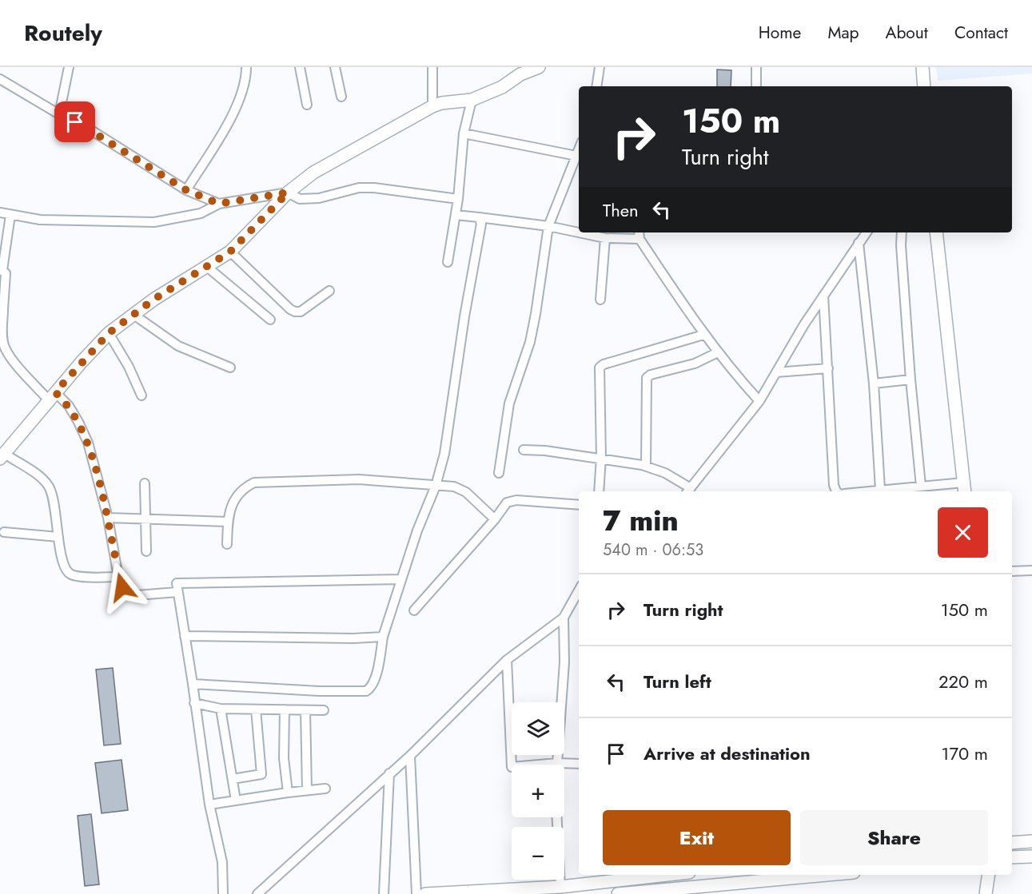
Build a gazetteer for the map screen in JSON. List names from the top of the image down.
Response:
{
  "page": {
    "header": "Routely",
    "nav": [
      "Home",
      "Map",
      "About",
      "Contact"
    ],
    "turn": ["150 m", "Turn right"],
    "then": "Then",
    "heading": ["7 min", "540 m · 06:53"],
    "list": [
      {
        "name": "Turn right",
        "value": "150 m"
      },
      {
        "name": "Turn left",
        "value": "220 m"
      },
      {
        "name": "Arrive at destination",
        "value": "170 m"
      }
    ],
    "map_buttons": ["+", "−"],
    "buttons": ["Exit", "Share"]
  }
}
